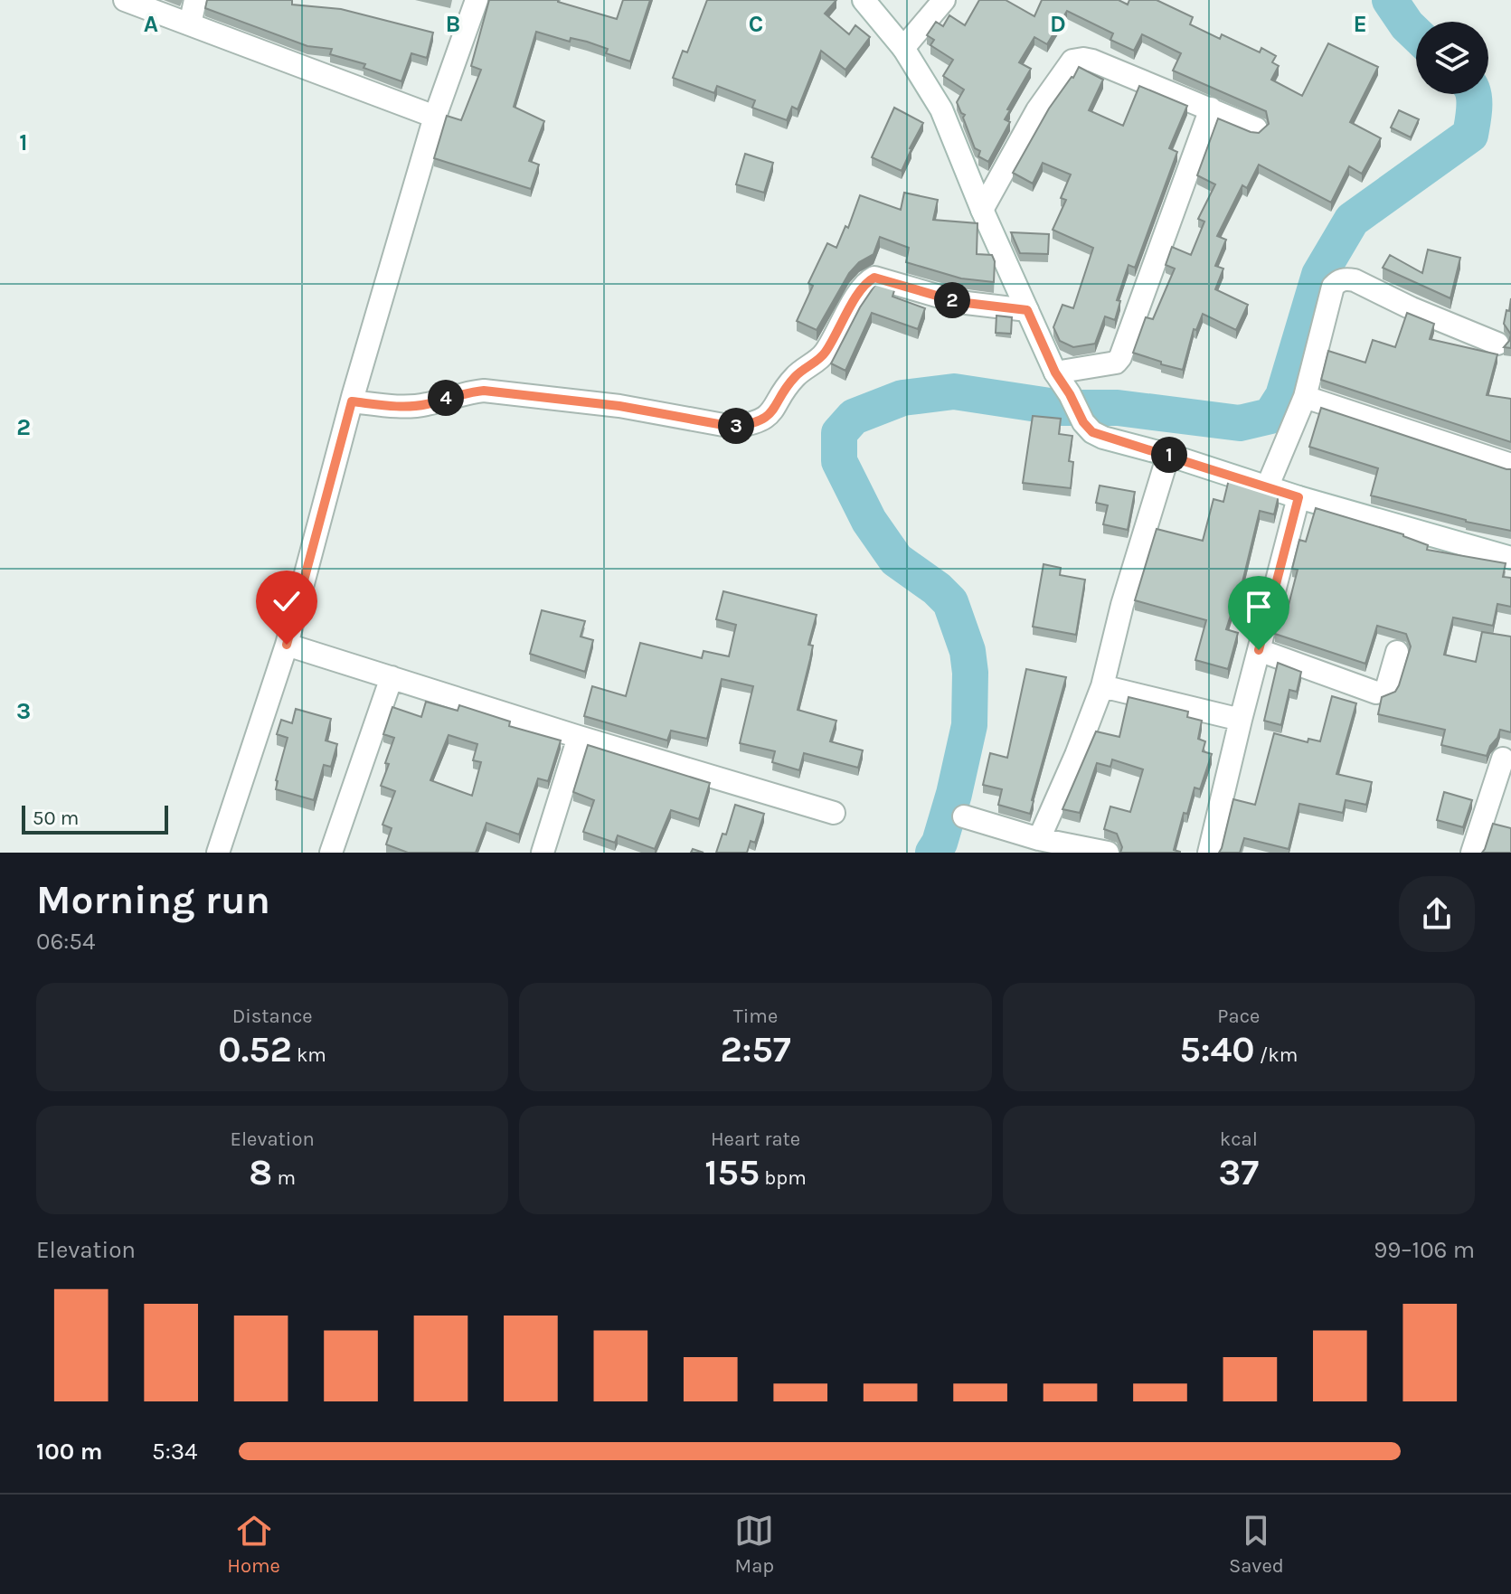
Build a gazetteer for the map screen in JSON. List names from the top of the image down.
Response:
{
  "scale_bar": "50 m",
  "page": {
    "pins": [
      "2",
      "4",
      "3",
      "1"
    ],
    "scale": "50 m",
    "heading": ["Morning run", "06:54"],
    "stats": [
      ["Distance", "0.52 km"],
      ["Time", "2:57"],
      ["Pace", "5:40 /km"],
      ["Elevation", "8 m"],
      ["Heart rate", "155 bpm"],
      ["kcal", "37"]
    ],
    "chart": ["Elevation", "99–106 m"],
    "list": [
      {
        "name": "100 m",
        "note": "5:34"
      }
    ],
    "tabs": ["Home", "Map", "Saved"]
  },
  "grid": {
    "columns": [
      "A",
      "B",
      "C",
      "D",
      "E"
    ],
    "rows": ["1", "2", "3"]
  }
}
